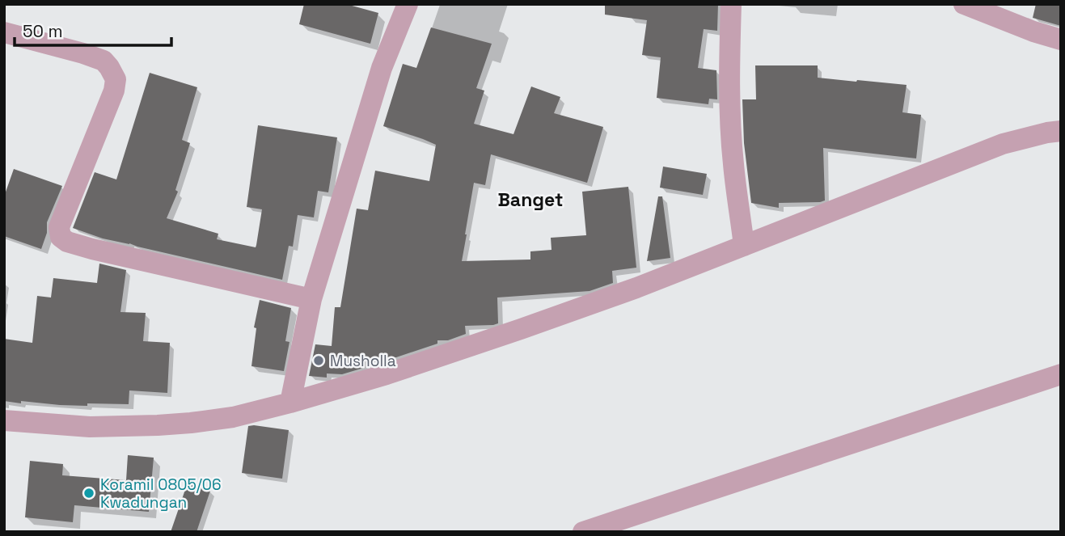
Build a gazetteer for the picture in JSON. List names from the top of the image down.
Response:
{
  "districts": ["Banget"],
  "places": ["Musholla", "Koramil 0805/06 Kwadungan"],
  "scale_bar": "50 m"
}
